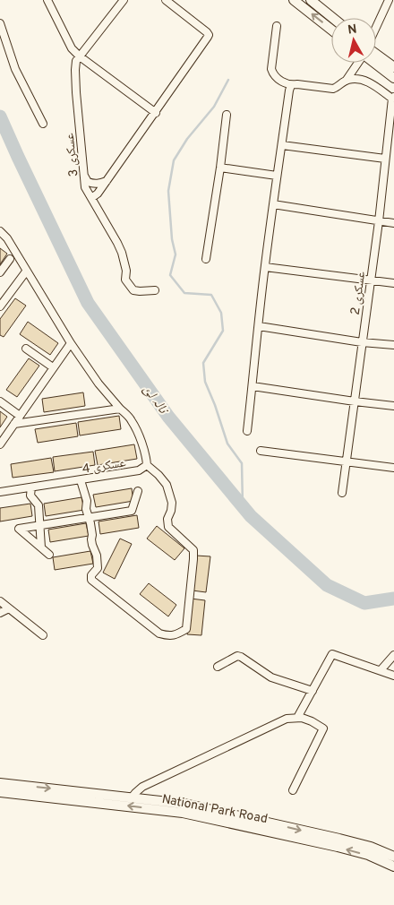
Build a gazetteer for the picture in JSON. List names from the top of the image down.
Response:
{
  "streets": {
    "street": [
      "عسکری 3",
      "عسکری 2",
      "عسکری 4",
      "National Park Road"
    ]
  },
  "water": ["نالہ لئ"],
  "north": "top"
}
